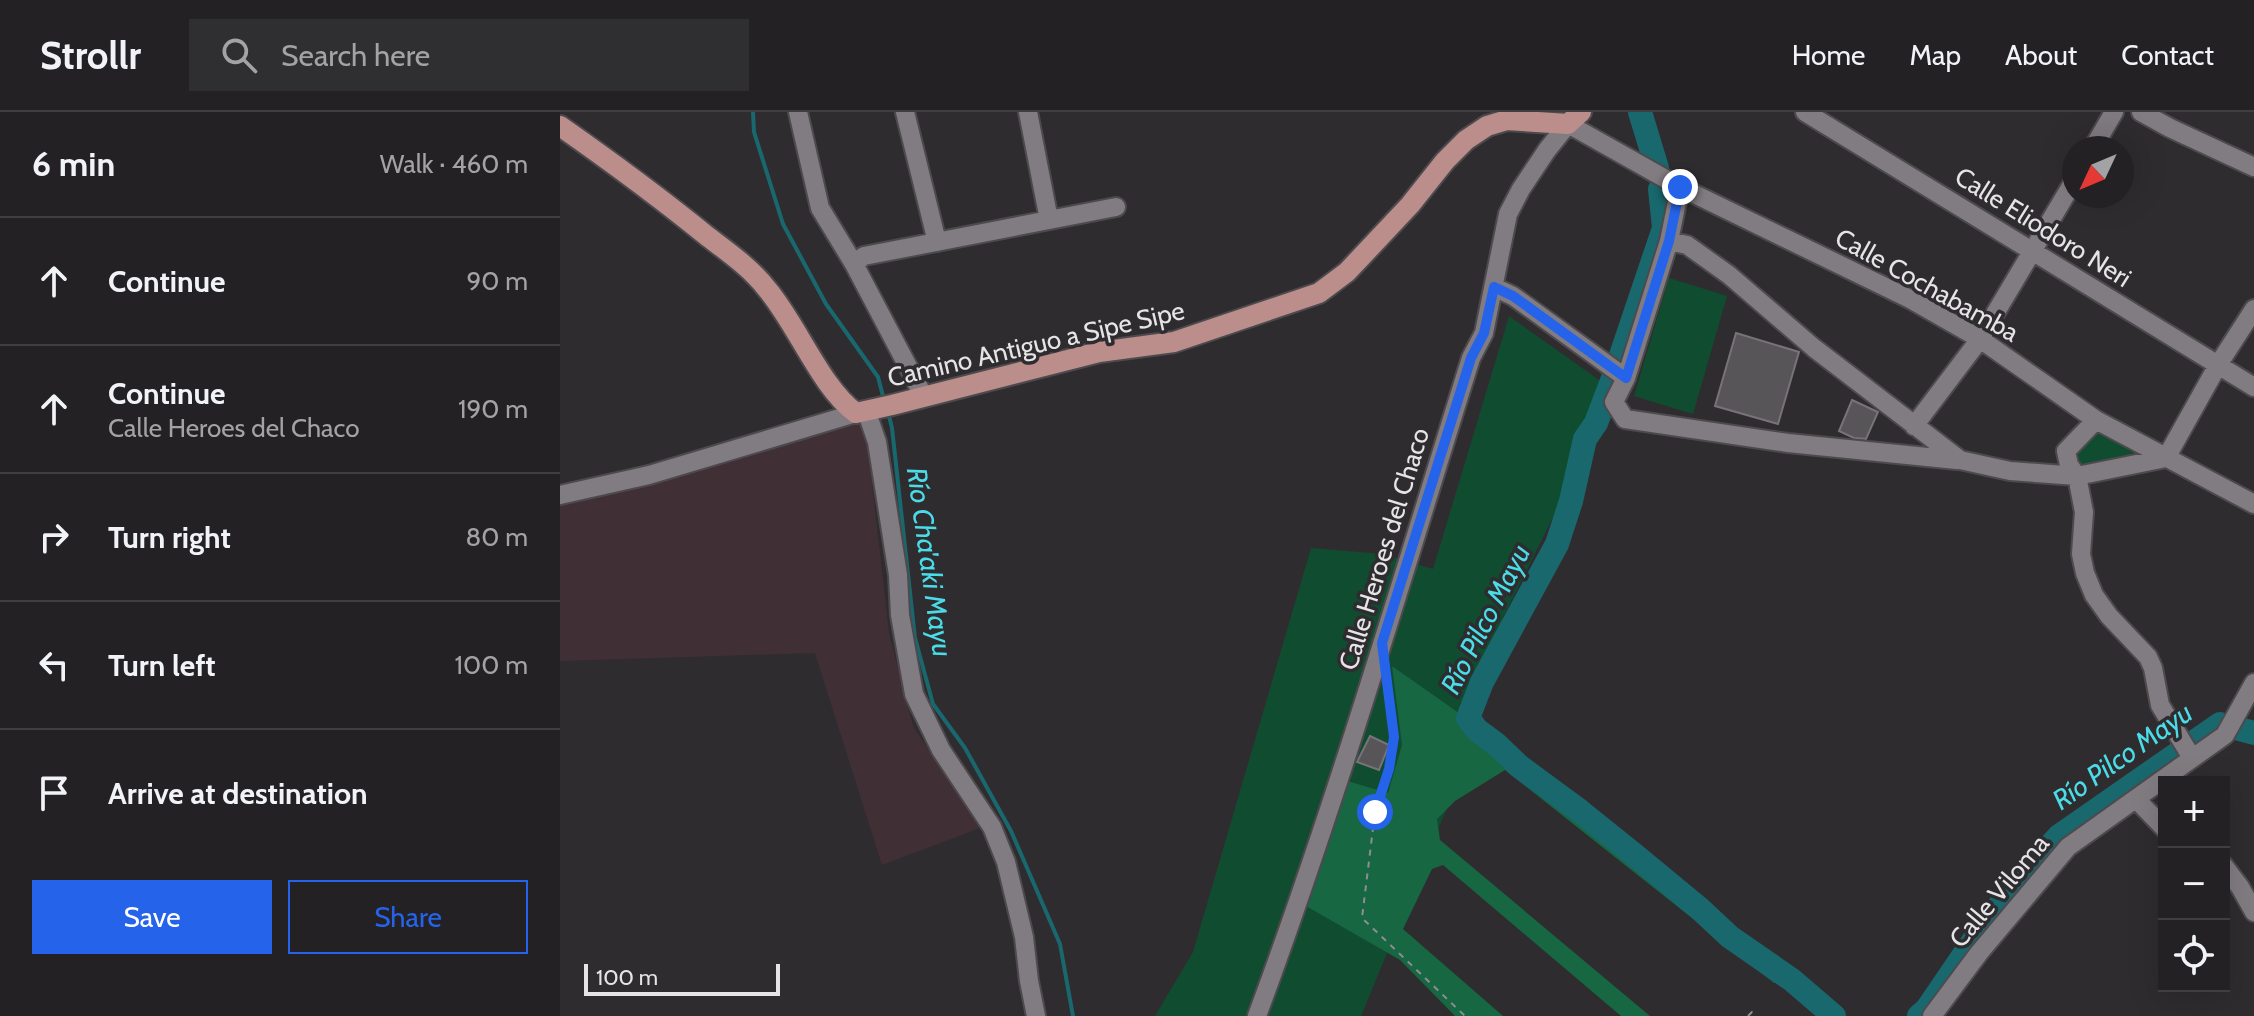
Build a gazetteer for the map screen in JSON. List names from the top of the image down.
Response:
{
  "streets": {
    "main road": ["Camino Antiguo a Sipe Sipe"],
    "street": [
      "Calle Eliodoro Neri",
      "Calle Cochabamba",
      "Calle Heroes del Chaco",
      "Calle Viloma"
    ]
  },
  "crossings": [
    ["Calle Cochabamba", "Camino Antiguo a Sipe Sipe"],
    ["Calle Cochabamba", "Calle Heroes del Chaco"],
    ["Camino Antiguo a Sipe Sipe", "Calle Heroes del Chaco"]
  ],
  "water": ["Río Cha'aki Mayu", "Río Pilco Mayu"],
  "scale_bar": "100 m",
  "north": "bottom left",
  "page": {
    "header": "Strollr",
    "search": "Search here",
    "nav": [
      "Home",
      "Map",
      "About",
      "Contact"
    ],
    "heading": ["6 min", "Walk · 460 m"],
    "list": [
      ["Continue", "90 m"],
      ["Continue", "Calle Heroes del Chaco", "190 m"],
      ["Turn right", "80 m"],
      ["Turn left", "100 m"],
      "Arrive at destination"
    ],
    "map_buttons": ["+", "−"],
    "buttons": ["Save", "Share"],
    "scale": "100 m"
  }
}
